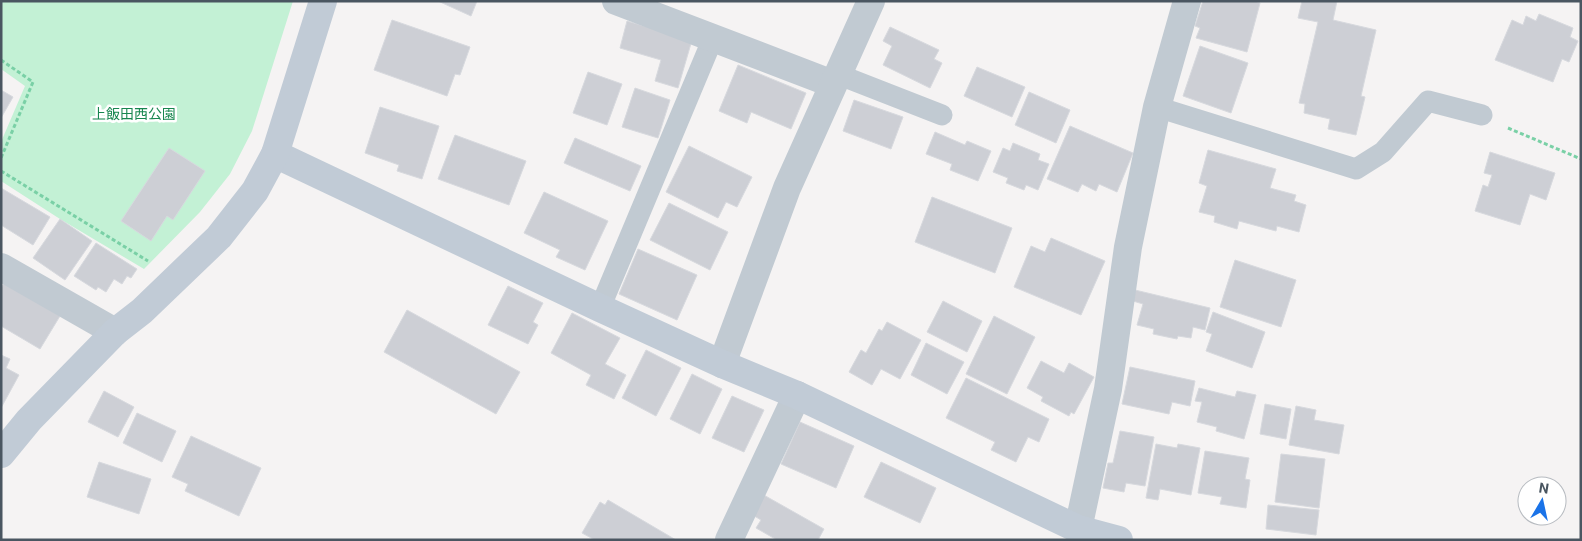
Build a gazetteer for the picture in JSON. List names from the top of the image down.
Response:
{
  "parks": ["上飯田西公園"],
  "north": "top"
}
